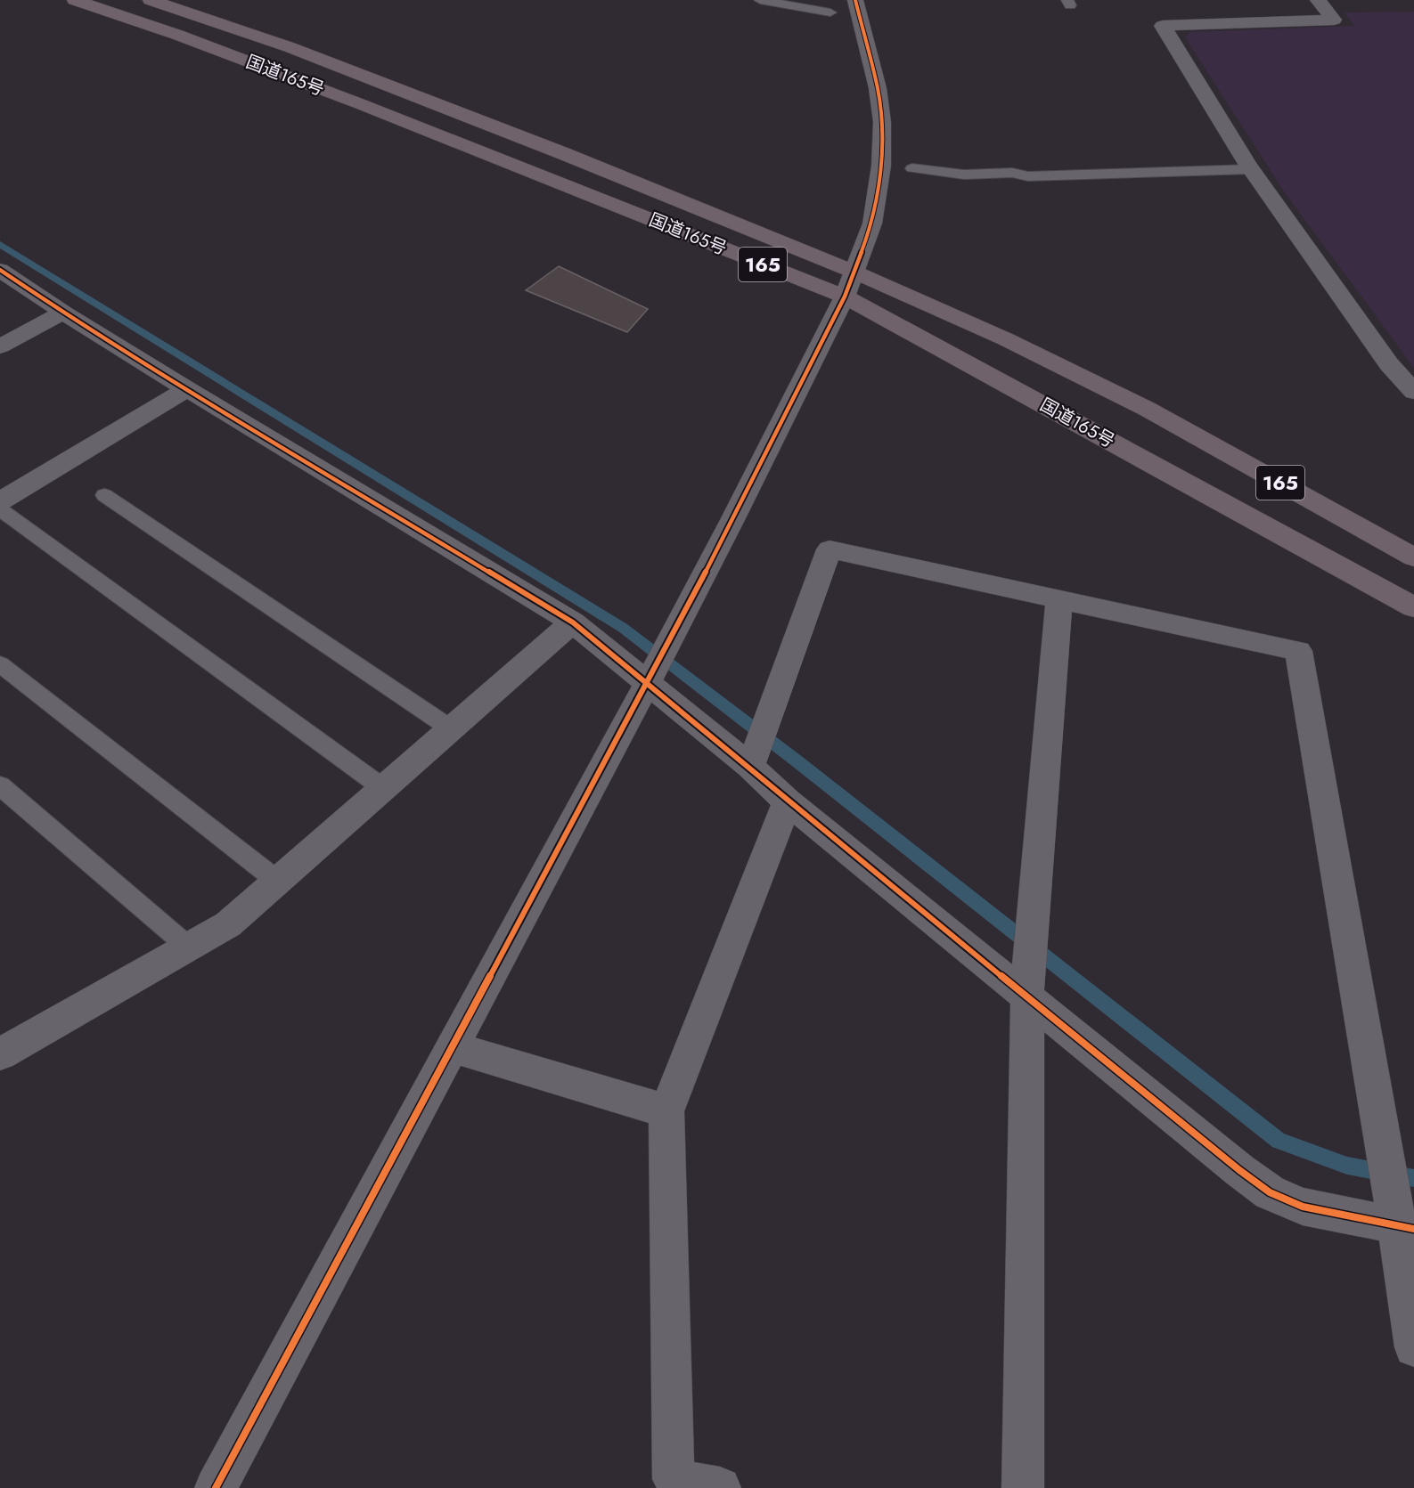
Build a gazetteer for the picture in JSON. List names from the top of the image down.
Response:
{
  "streets": {
    "highway": ["国道165号", "165"]
  }
}
